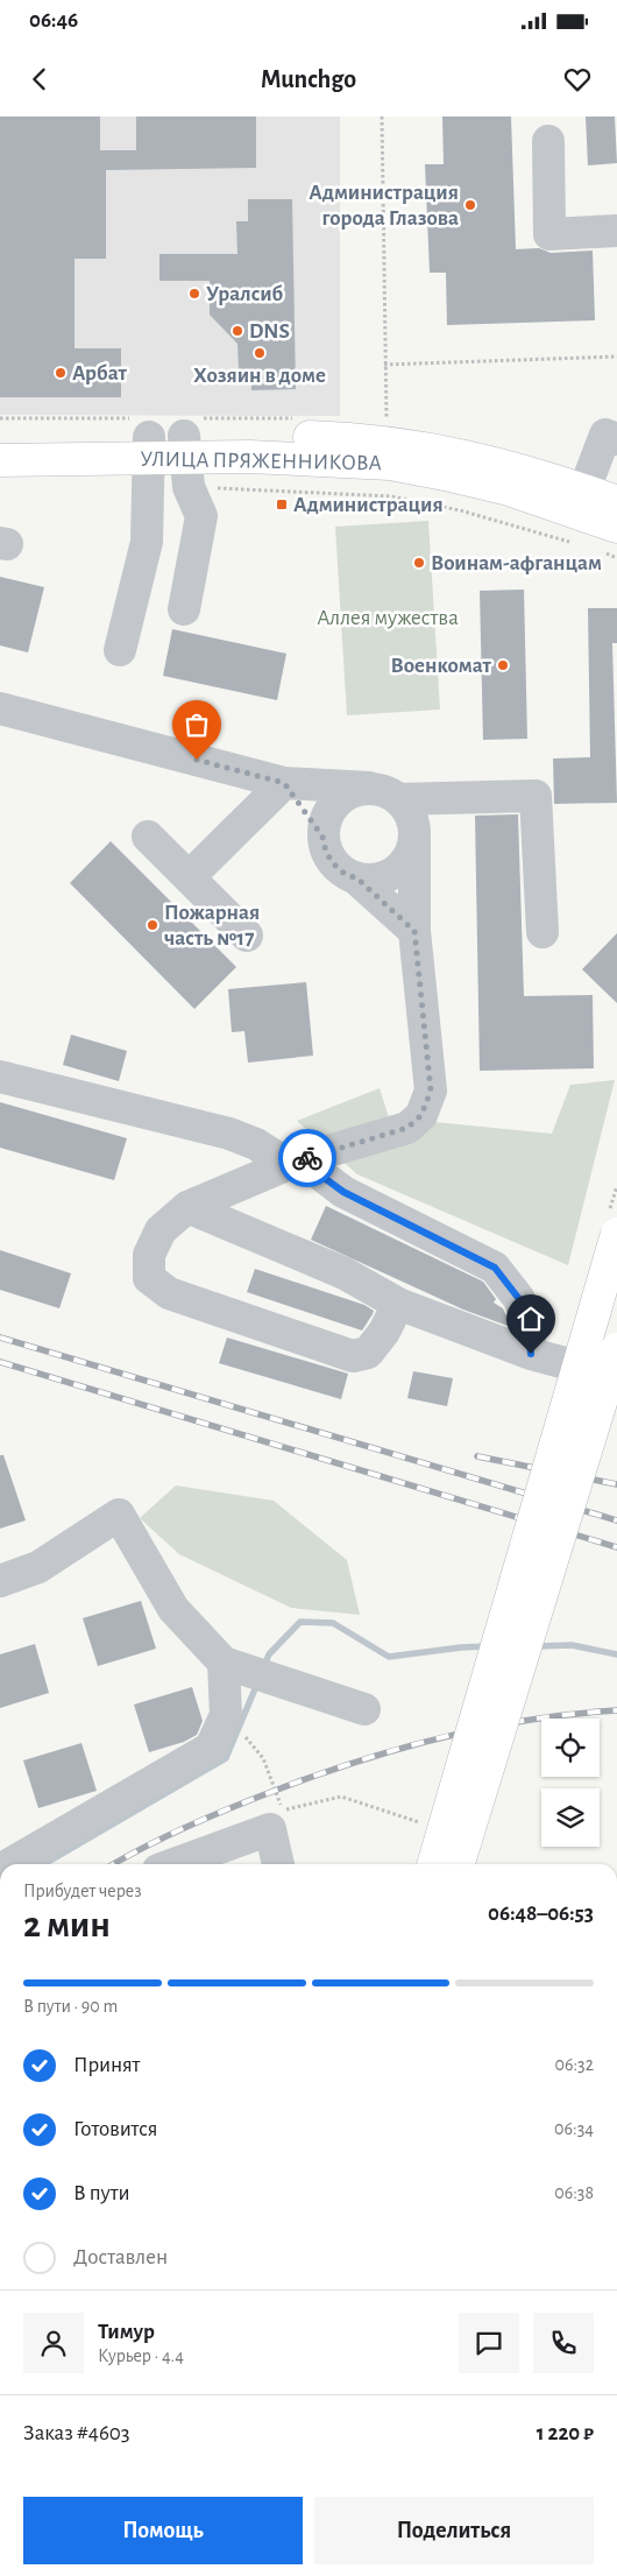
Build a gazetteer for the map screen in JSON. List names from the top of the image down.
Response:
{
  "streets": {
    "main road": ["УЛИЦА ПРЯЖЕННИКОВА"]
  },
  "parks": ["Аллея мужества"],
  "places": {
    "other": [
      "Администрация города Глазова",
      "Уралсиб",
      "DNS",
      "Хозяин в доме",
      "Арбат",
      "Воинам-афганцам",
      "Военкомат",
      "Пожарная часть №17"
    ],
    "transit": ["Администрация"]
  },
  "page": {
    "status": "06:46",
    "header": "Munchgo",
    "heading": ["2 мин", "Прибудет через", "06:48–06:53"],
    "panel": [
      "Тимур",
      "Курьер · 4.4",
      "Заказ #4603",
      "1 220 ₽"
    ],
    "bar": "В пути · 90 m",
    "list": [
      ["Принят", "06:32"],
      ["Готовится", "06:34"],
      ["В пути", "06:38"],
      "Доставлен"
    ],
    "buttons": ["Помощь", "Поделиться"]
  }
}
